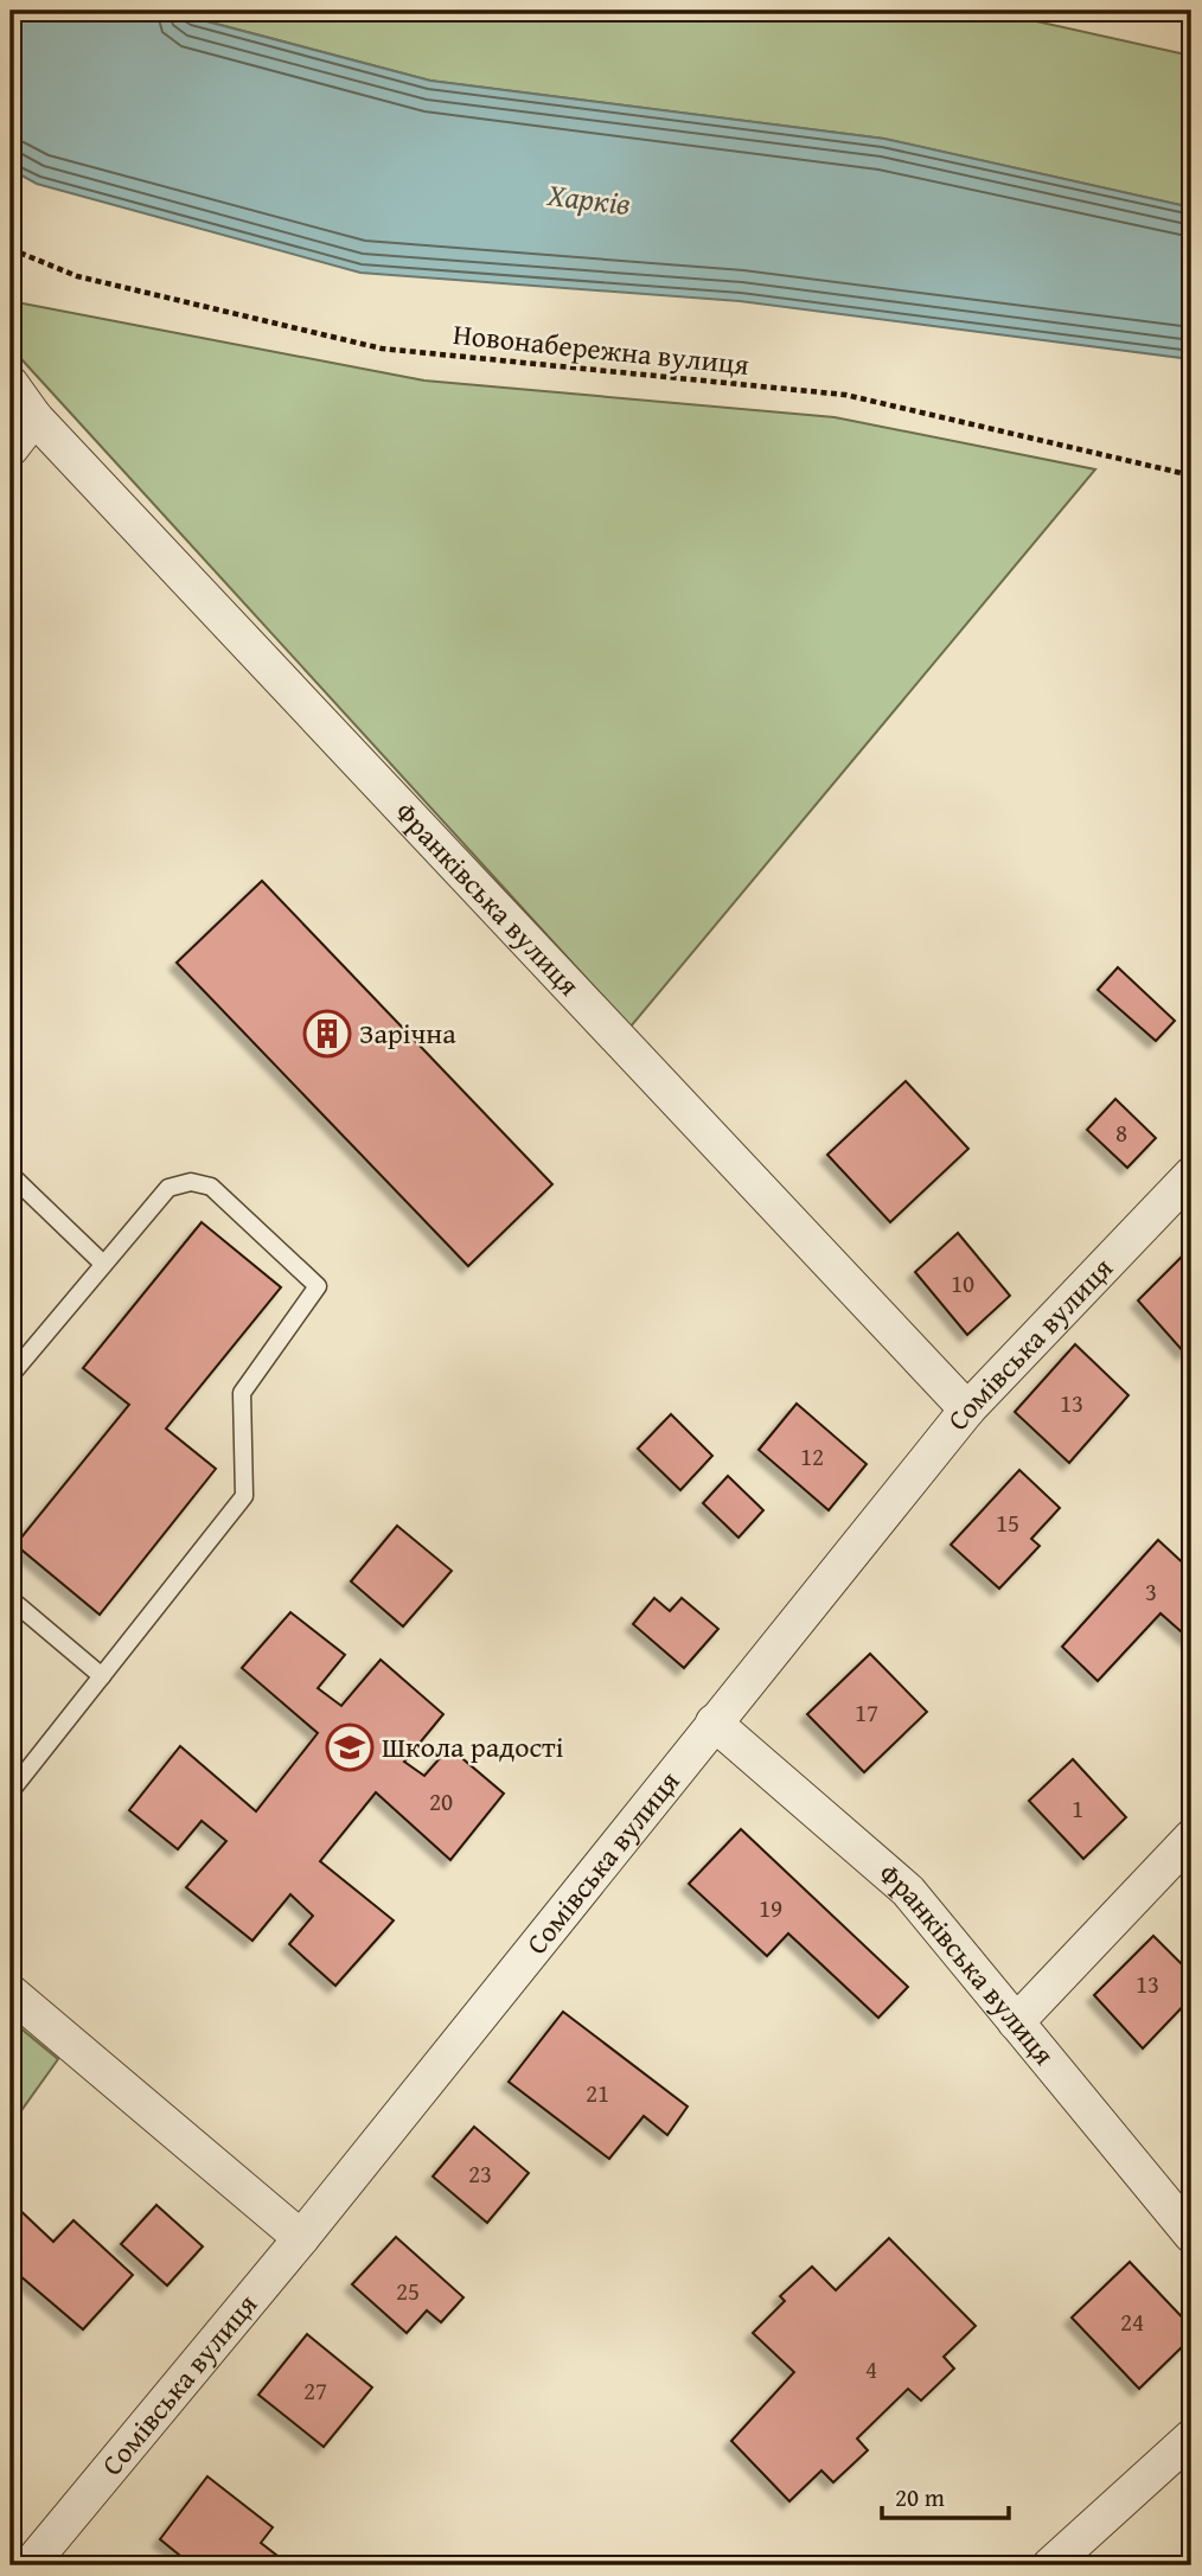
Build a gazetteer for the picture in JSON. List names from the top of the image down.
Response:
{
  "streets": {
    "street": ["Франківська вулиця", "Сомівська вулиця"],
    "path": ["Новонабережна вулиця"]
  },
  "crossings": [
    ["Франківська вулиця", "Сомівська вулиця"]
  ],
  "water": ["Харків"],
  "places": {
    "building": ["Зарічна"],
    "school or university": ["Школа радості"]
  },
  "house_numbers": [
    "8",
    "10",
    "13",
    "12",
    "15",
    "3",
    "17",
    "20",
    "1",
    "19",
    "13",
    "21",
    "23",
    "25",
    "24",
    "4",
    "27"
  ],
  "scale_bar": "20 m"
}
